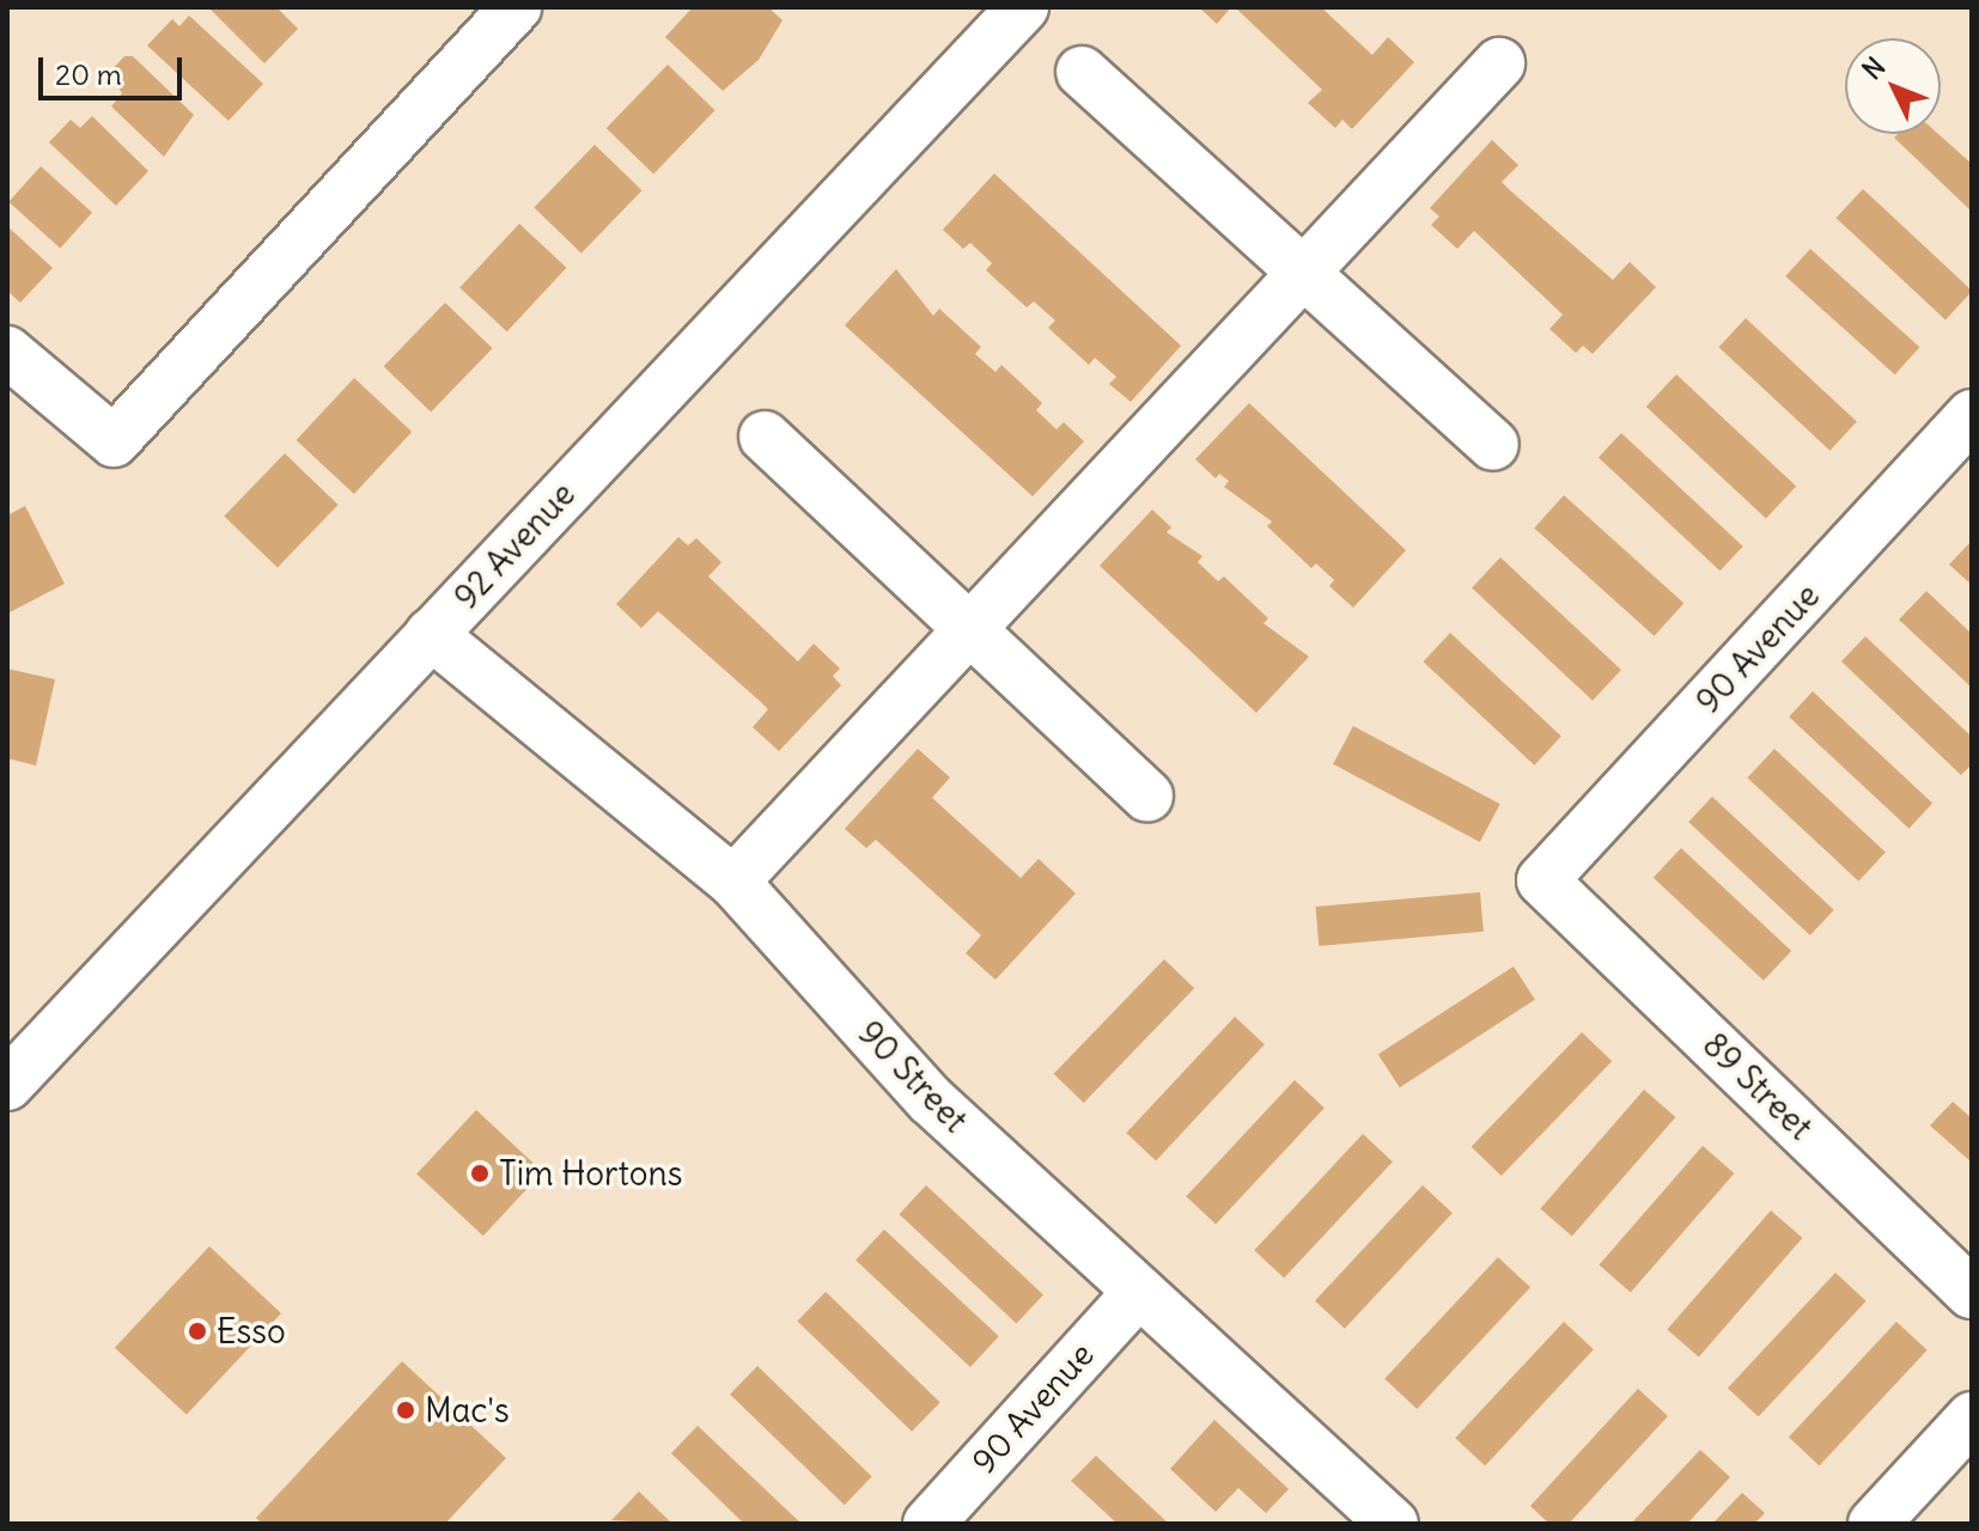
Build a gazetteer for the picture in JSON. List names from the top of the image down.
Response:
{
  "streets": {
    "street": [
      "92 Avenue",
      "90 Avenue",
      "90 Street",
      "89 Street"
    ]
  },
  "crossings": [
    ["92 Avenue", "90 Street"],
    ["90 Avenue", "90 Street"],
    ["90 Avenue", "89 Street"]
  ],
  "places": ["Tim Hortons", "Esso", "Mac's"],
  "scale_bar": "20 m",
  "north": "top left"
}
